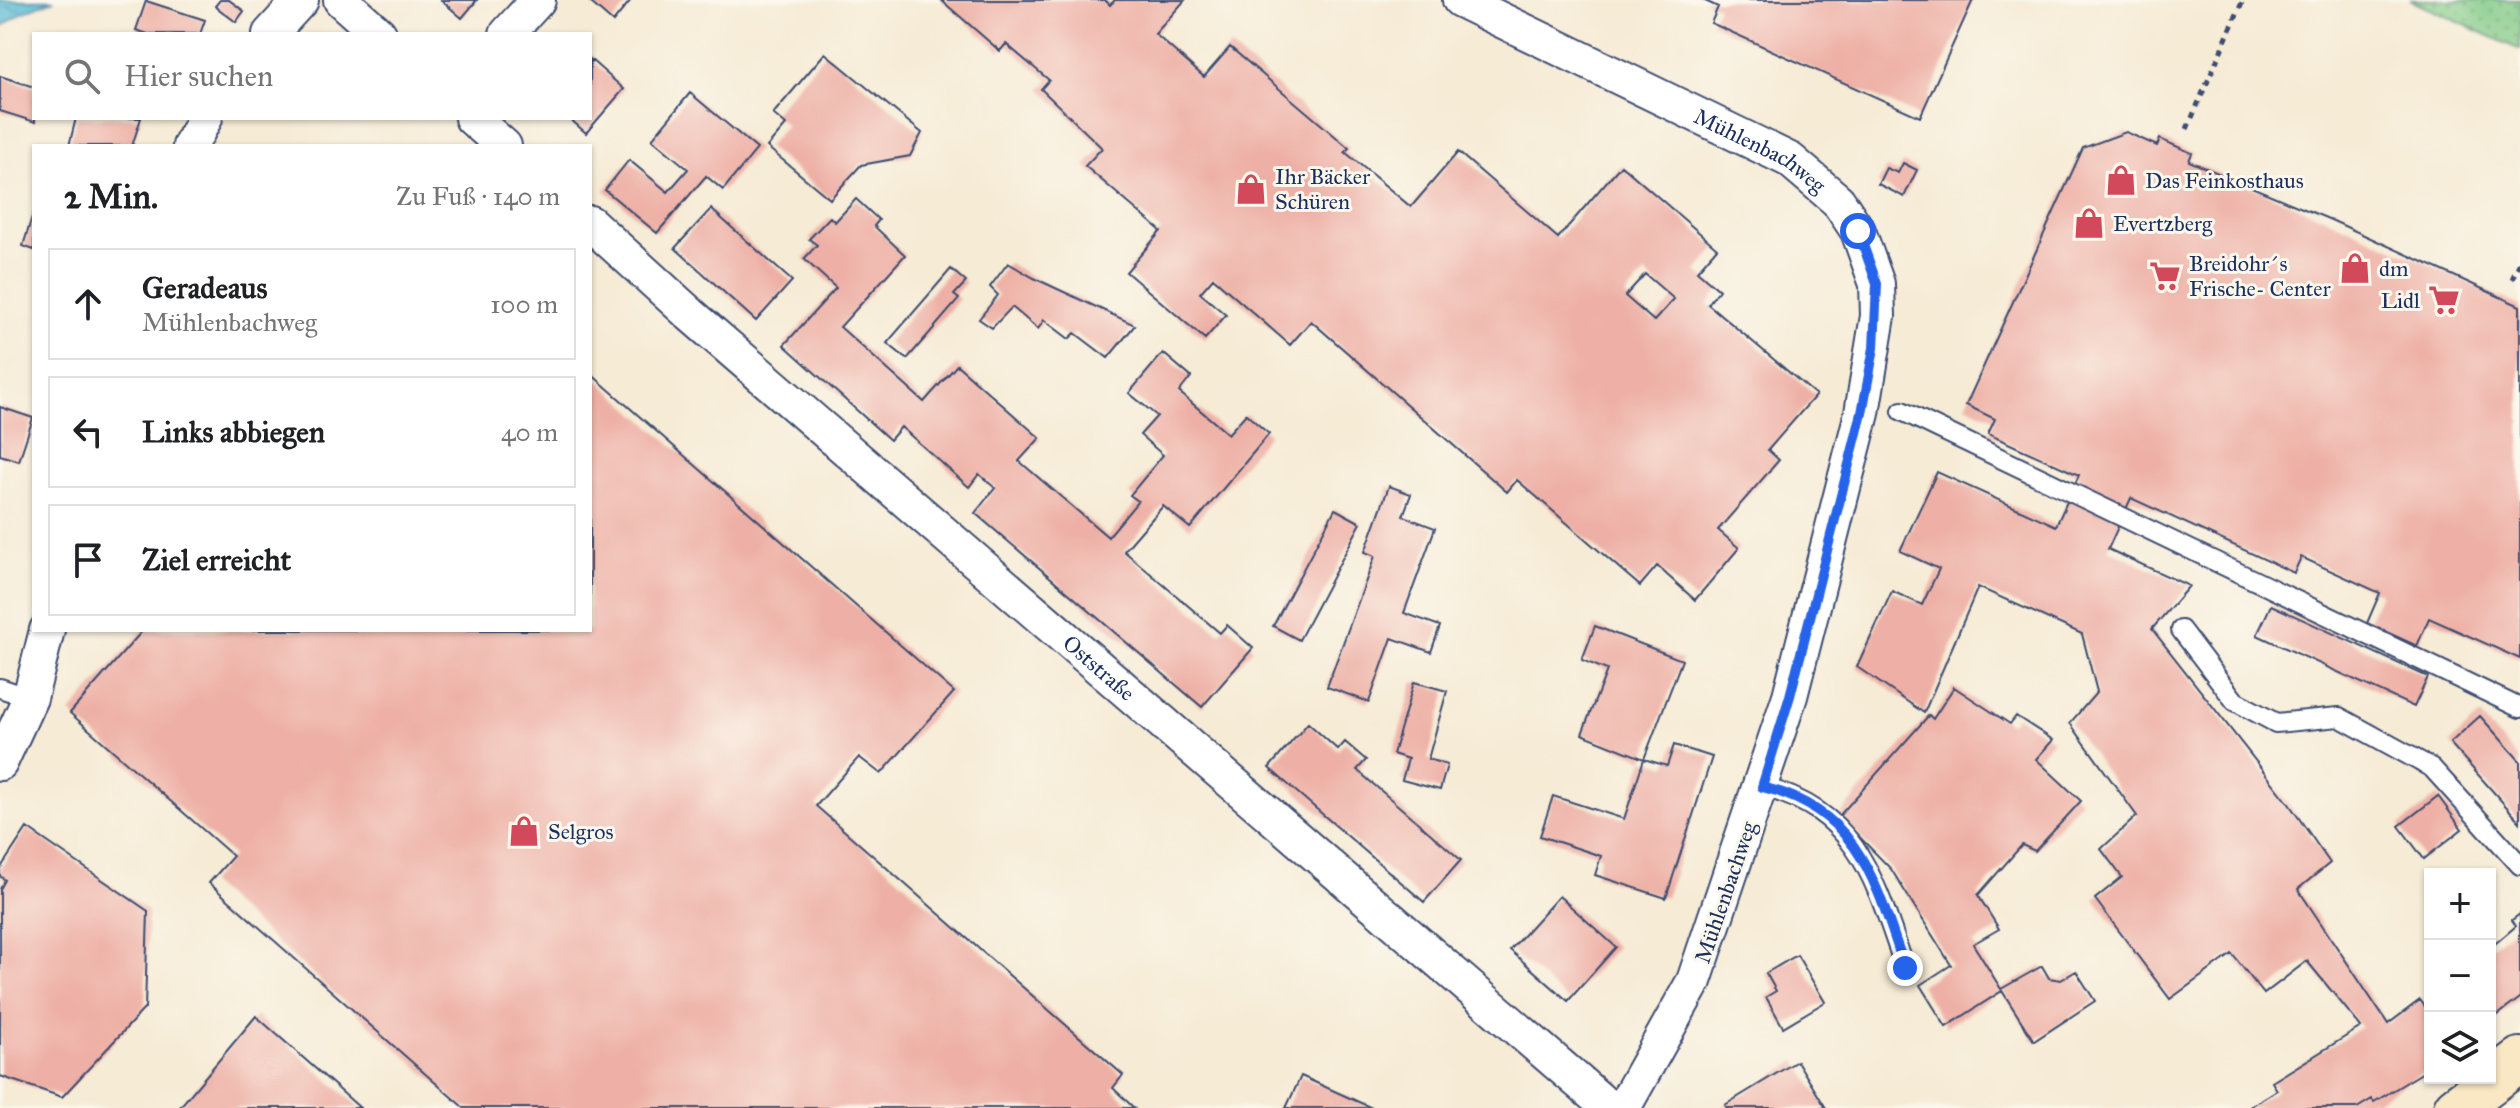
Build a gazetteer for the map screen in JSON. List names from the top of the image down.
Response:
{
  "streets": {
    "street": ["Mühlenbachweg", "Oststraße"]
  },
  "places": {
    "shop": [
      "Das Feinkosthaus",
      "Ihr Bäcker Schüren",
      "Evertzberg",
      "dm",
      "Selgros"
    ],
    "supermarket": ["Breidohr´s Frische- Center", "Lidl"]
  },
  "page": {
    "search": "Hier suchen",
    "heading": ["2 Min.", "Zu Fuß · 140 m"],
    "list": [
      ["Geradeaus", "Mühlenbachweg", "100 m"],
      ["Links abbiegen", "40 m"],
      "Ziel erreicht"
    ],
    "map_buttons": ["+", "−"]
  }
}
